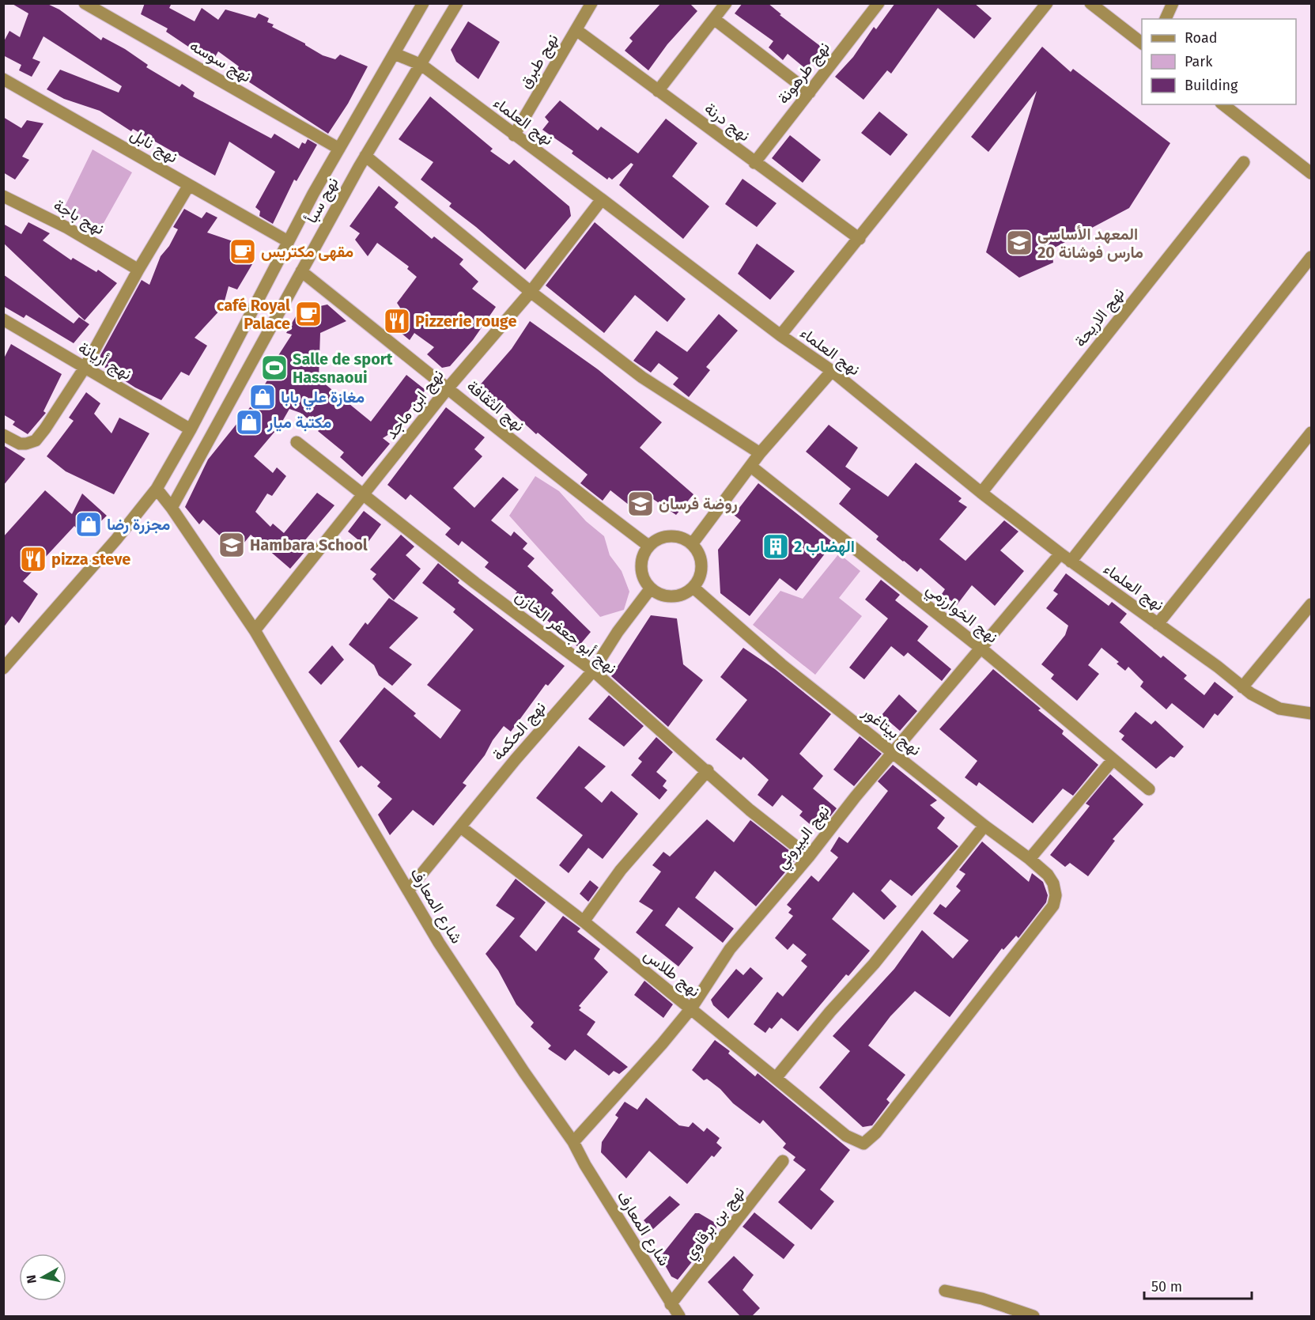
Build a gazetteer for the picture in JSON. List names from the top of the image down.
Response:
{
  "streets": {
    "street": [
      "نهج سوسه",
      "نهج طبرق",
      "نهج طرهونة",
      "نهج العلماء",
      "نهج درنة",
      "نهج نابل",
      "نهج سبأ",
      "نهج باجة",
      "نهج الاريحة",
      "نهج أريانة",
      "نهج ابن ماجد",
      "نهج الثقافة",
      "نهج الخوارزمي",
      "نهج أبو جعفر الخازن",
      "نهج الحكمة",
      "نهج بيتاغور",
      "نهج البيروني",
      "شارع المعارف",
      "نهج طلاس",
      "نهج بن برقاوي"
    ]
  },
  "crossings": [
    ["نهج طبرق", "نهج العلماء"],
    ["نهج طبرق", "نهج درنة"],
    ["نهج طرهونة", "نهج درنة"],
    ["نهج العلماء", "نهج سبأ"],
    ["نهج العلماء", "نهج الاريحة"],
    ["نهج العلماء", "نهج ابن ماجد"],
    ["نهج العلماء", "نهج البيروني"],
    ["نهج سبأ", "نهج الثقافة"],
    ["نهج سبأ", "شارع المعارف"],
    ["نهج ابن ماجد", "نهج الثقافة"],
    ["نهج ابن ماجد", "نهج أبو جعفر الخازن"],
    ["نهج ابن ماجد", "شارع المعارف"],
    ["نهج الثقافة", "نهج الحكمة"],
    ["نهج الثقافة", "نهج بيتاغور"],
    ["نهج الخوارزمي", "نهج البيروني"],
    ["نهج أبو جعفر الخازن", "نهج الحكمة"],
    ["نهج أبو جعفر الخازن", "نهج البيروني"],
    ["نهج الحكمة", "نهج بيتاغور"],
    ["نهج الحكمة", "شارع المعارف"],
    ["نهج الحكمة", "نهج طلاس"],
    ["نهج بيتاغور", "نهج البيروني"],
    ["نهج بيتاغور", "نهج طلاس"],
    ["نهج البيروني", "شارع المعارف"],
    ["نهج البيروني", "نهج طلاس"],
    ["شارع المعارف", "نهج بن برقاوي"]
  ],
  "places": {
    "school or university": ["المعهد الأساسي 20 مارس فوشانة", "روضة فرسان", "Hambara School"],
    "cafe": ["مقهى مكتريس", "café Royal Palace"],
    "restaurant": ["Pizzerie rouge", "pizza steve"],
    "sports": ["Salle de sport Hassnaoui"],
    "shop": ["مغازة علي بابا", "مكتبة ميار", "مجزرة رضا"],
    "building": ["الهضاب 2"]
  },
  "legend": ["Road", "Park", "Building"],
  "scale_bar": "50 m",
  "north": "left"
}
